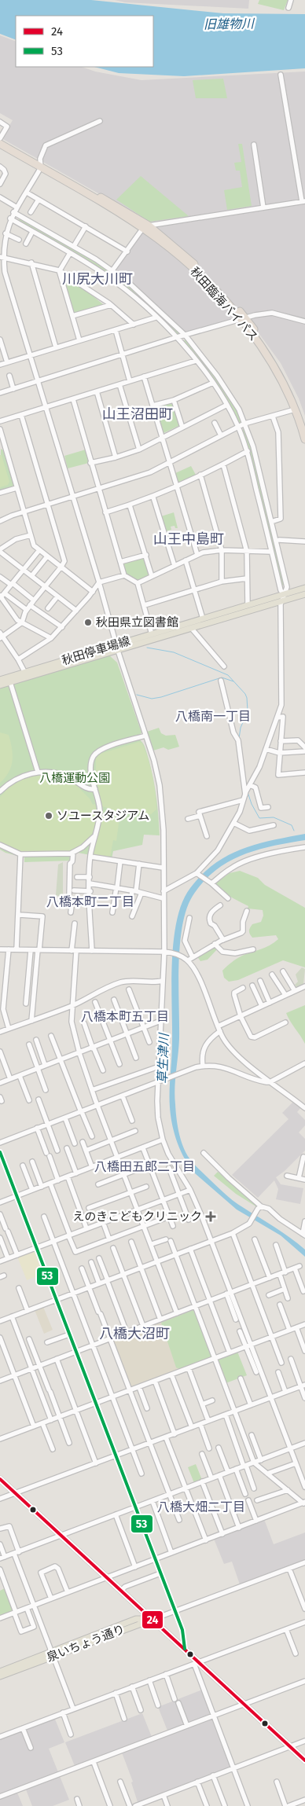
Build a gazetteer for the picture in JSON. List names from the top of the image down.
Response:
{
  "streets": {
    "highway": ["秋田臨海バイパス"],
    "main road": ["秋田停車場線", "泉いちょう通り"]
  },
  "districts": [
    "川尻大川町",
    "山王沼田町",
    "山王中島町",
    "八橋南一丁目",
    "八橋本町二丁目",
    "八橋本町五丁目",
    "八橋田五郎二丁目",
    "八橋大沼町",
    "八橋大畑二丁目"
  ],
  "water": ["旧雄物川", "草生津川"],
  "parks": ["八橋運動公園"],
  "places": {
    "other": ["秋田県立図書館", "ソユースタジアム"],
    "health": ["えのきこどもクリニック"]
  },
  "lines": ["transit line 53", "transit line 24"],
  "legend": ["24", "53"]
}
